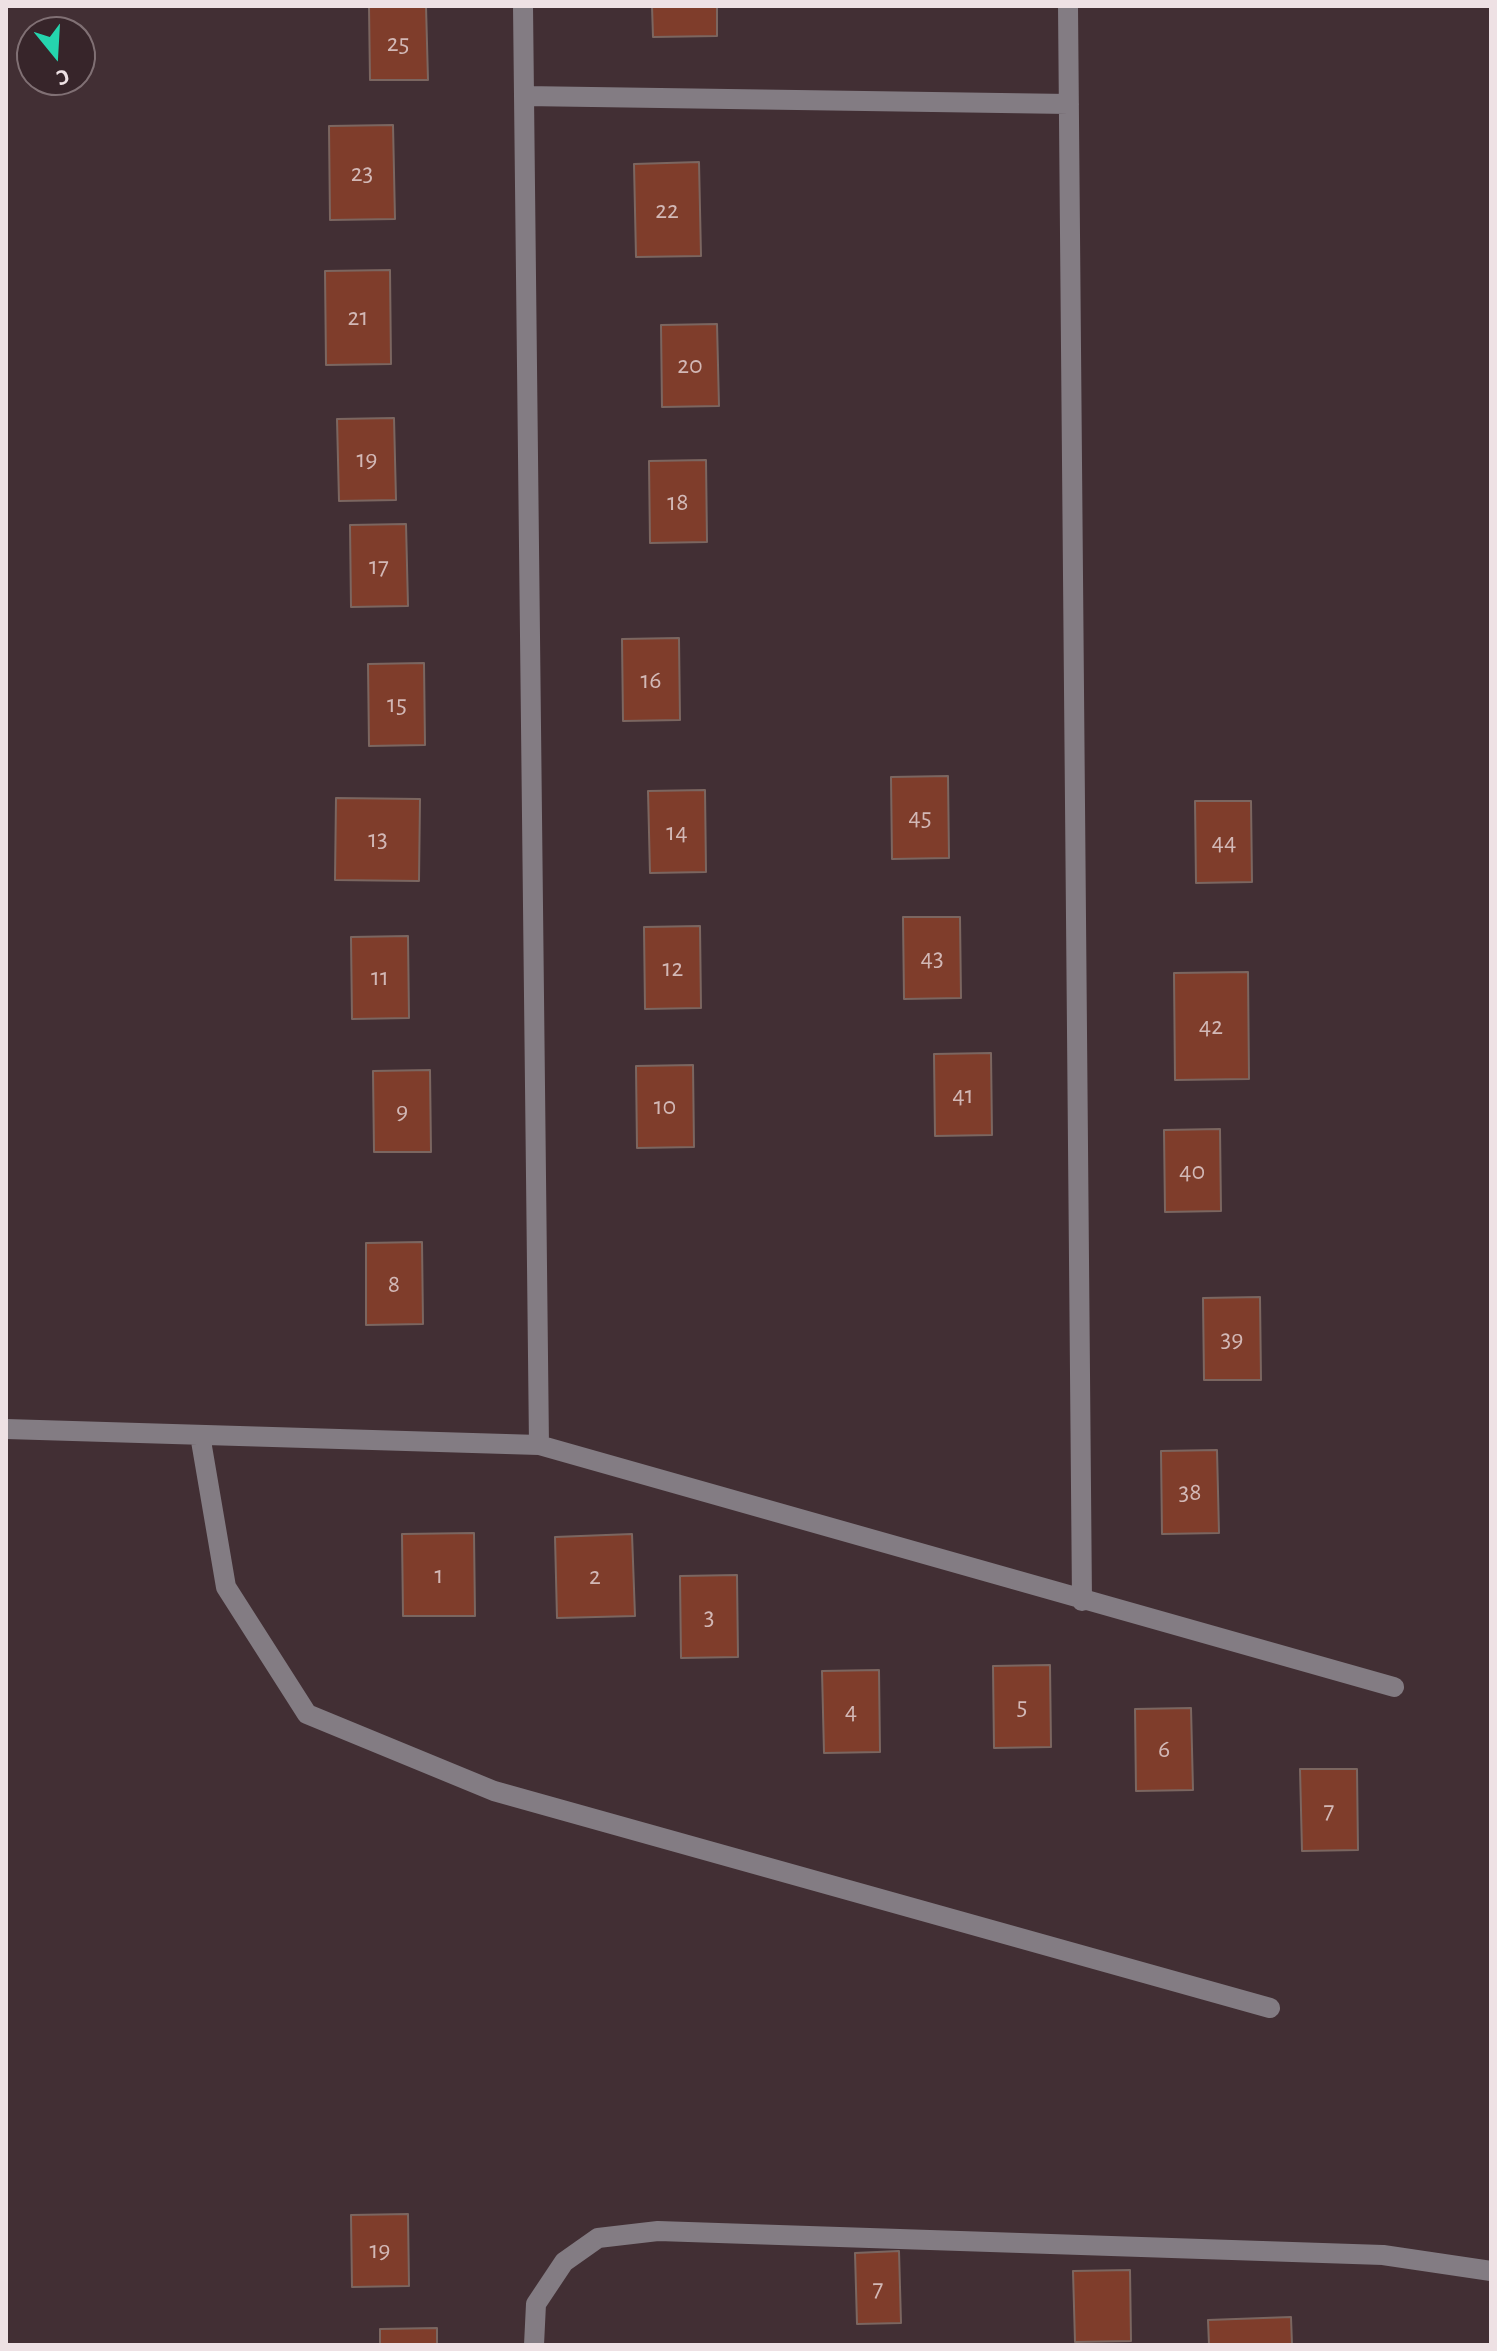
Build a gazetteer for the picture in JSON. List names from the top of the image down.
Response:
{
  "house_numbers": [
    "25",
    "23",
    "22",
    "21",
    "20",
    "19",
    "18",
    "17",
    "16",
    "15",
    "45",
    "14",
    "13",
    "44",
    "43",
    "12",
    "11",
    "42",
    "41",
    "10",
    "9",
    "40",
    "8",
    "39",
    "38",
    "1",
    "2",
    "3",
    "5",
    "4",
    "6",
    "7",
    "19",
    "7"
  ],
  "north": "bottom"
}
